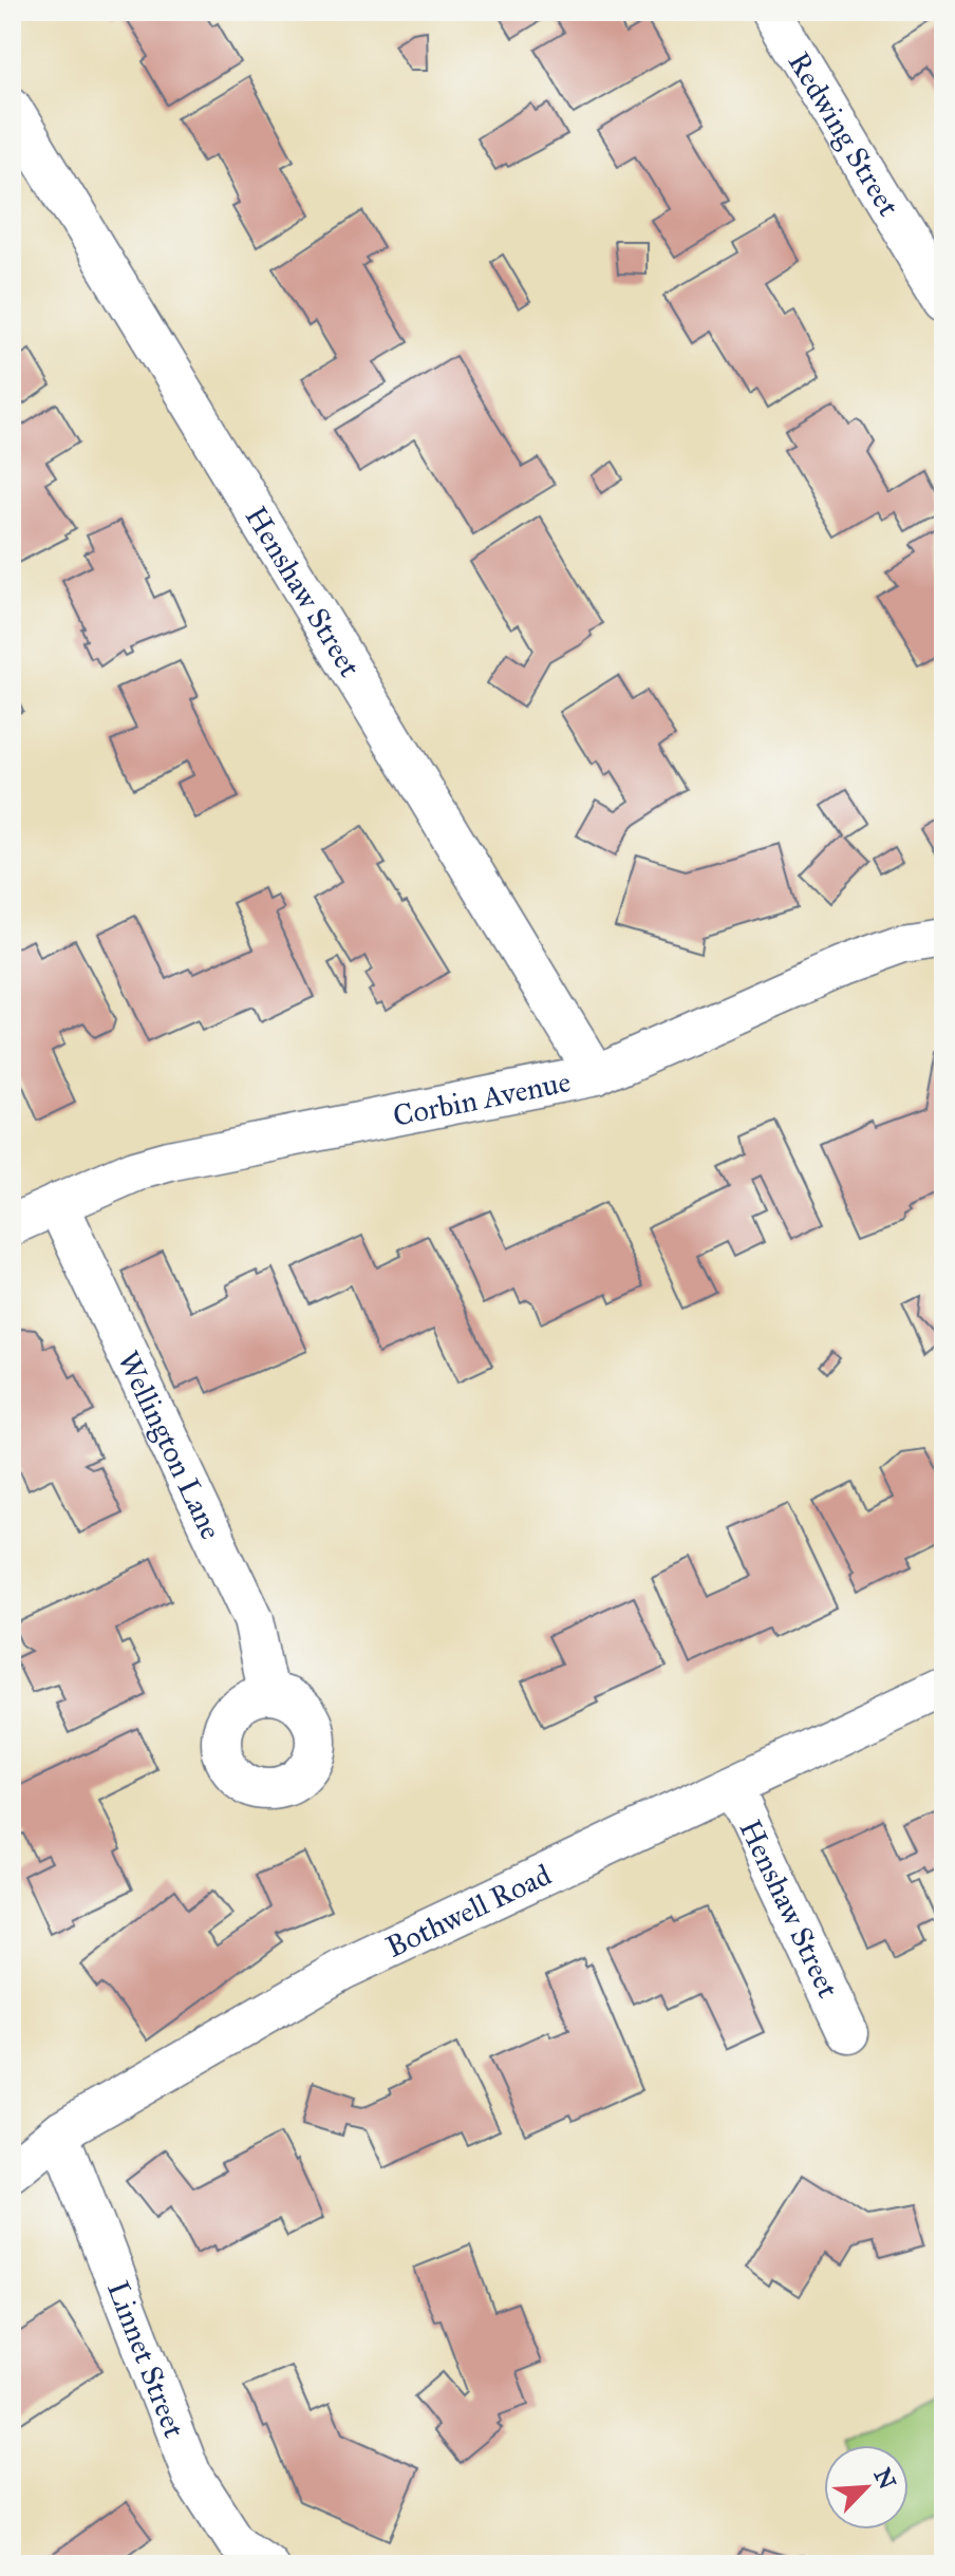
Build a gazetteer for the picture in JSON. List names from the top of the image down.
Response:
{
  "streets": {
    "street": [
      "Redwing Street",
      "Henshaw Street",
      "Corbin Avenue",
      "Wellington Lane",
      "Bothwell Road",
      "Linnet Street"
    ]
  },
  "crossings": [
    ["Henshaw Street", "Corbin Avenue"],
    ["Henshaw Street", "Bothwell Road"],
    ["Corbin Avenue", "Wellington Lane"],
    ["Bothwell Road", "Linnet Street"]
  ],
  "north": "top right"
}
